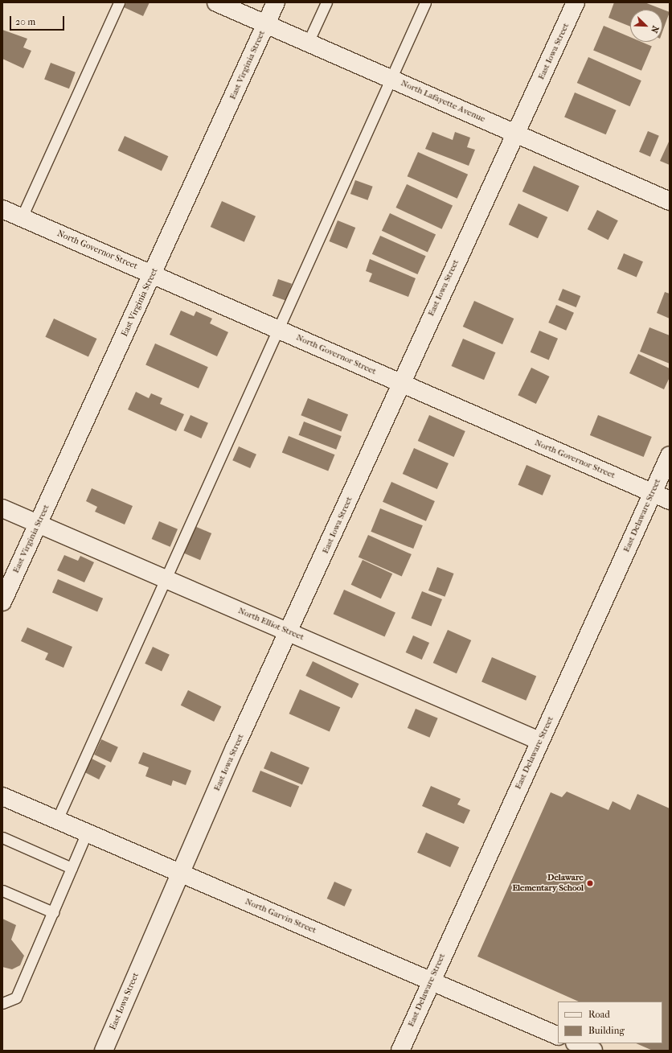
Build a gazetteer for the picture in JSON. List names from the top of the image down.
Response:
{
  "streets": {
    "street": [
      "East Iowa Street",
      "East Virginia Street",
      "North Lafayette Avenue",
      "North Governor Street",
      "East Delaware Street",
      "North Elliot Street",
      "North Garvin Street"
    ]
  },
  "crossings": [
    ["East Iowa Street", "North Lafayette Avenue"],
    ["East Iowa Street", "North Governor Street"],
    ["East Iowa Street", "North Elliot Street"],
    ["East Iowa Street", "North Garvin Street"],
    ["East Virginia Street", "North Lafayette Avenue"],
    ["East Virginia Street", "North Governor Street"],
    ["East Virginia Street", "North Elliot Street"],
    ["North Governor Street", "East Delaware Street"],
    ["East Delaware Street", "North Elliot Street"],
    ["East Delaware Street", "North Garvin Street"]
  ],
  "places": ["Delaware Elementary School"],
  "legend": ["Road", "Building"],
  "scale_bar": "20 m",
  "north": "bottom right"
}
